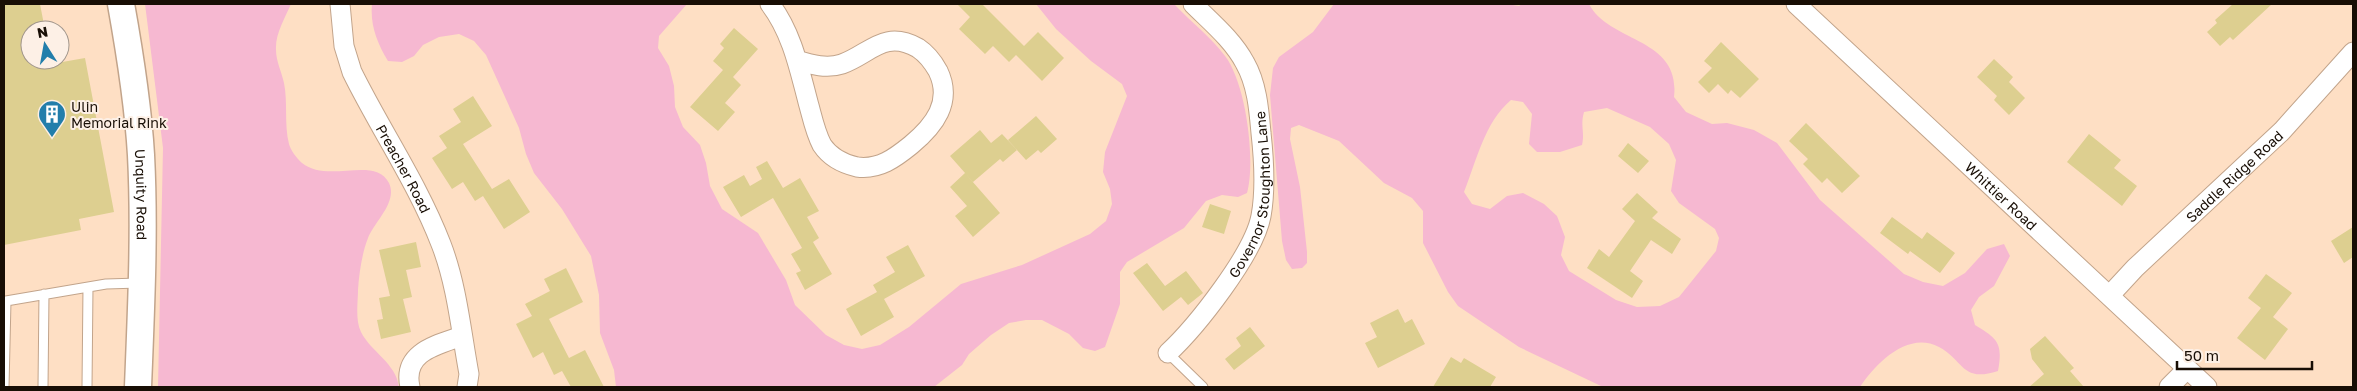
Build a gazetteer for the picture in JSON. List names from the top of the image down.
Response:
{
  "streets": {
    "main road": ["Unquity Road"],
    "street": [
      "Preacher Road",
      "Saddle Ridge Road",
      "Governor Stoughton Lane",
      "Whittier Road"
    ]
  },
  "crossings": [
    ["Saddle Ridge Road", "Whittier Road"]
  ],
  "places": {
    "building": ["Ulin Memorial Rink"]
  },
  "scale_bar": "50 m",
  "north": "top"
}
